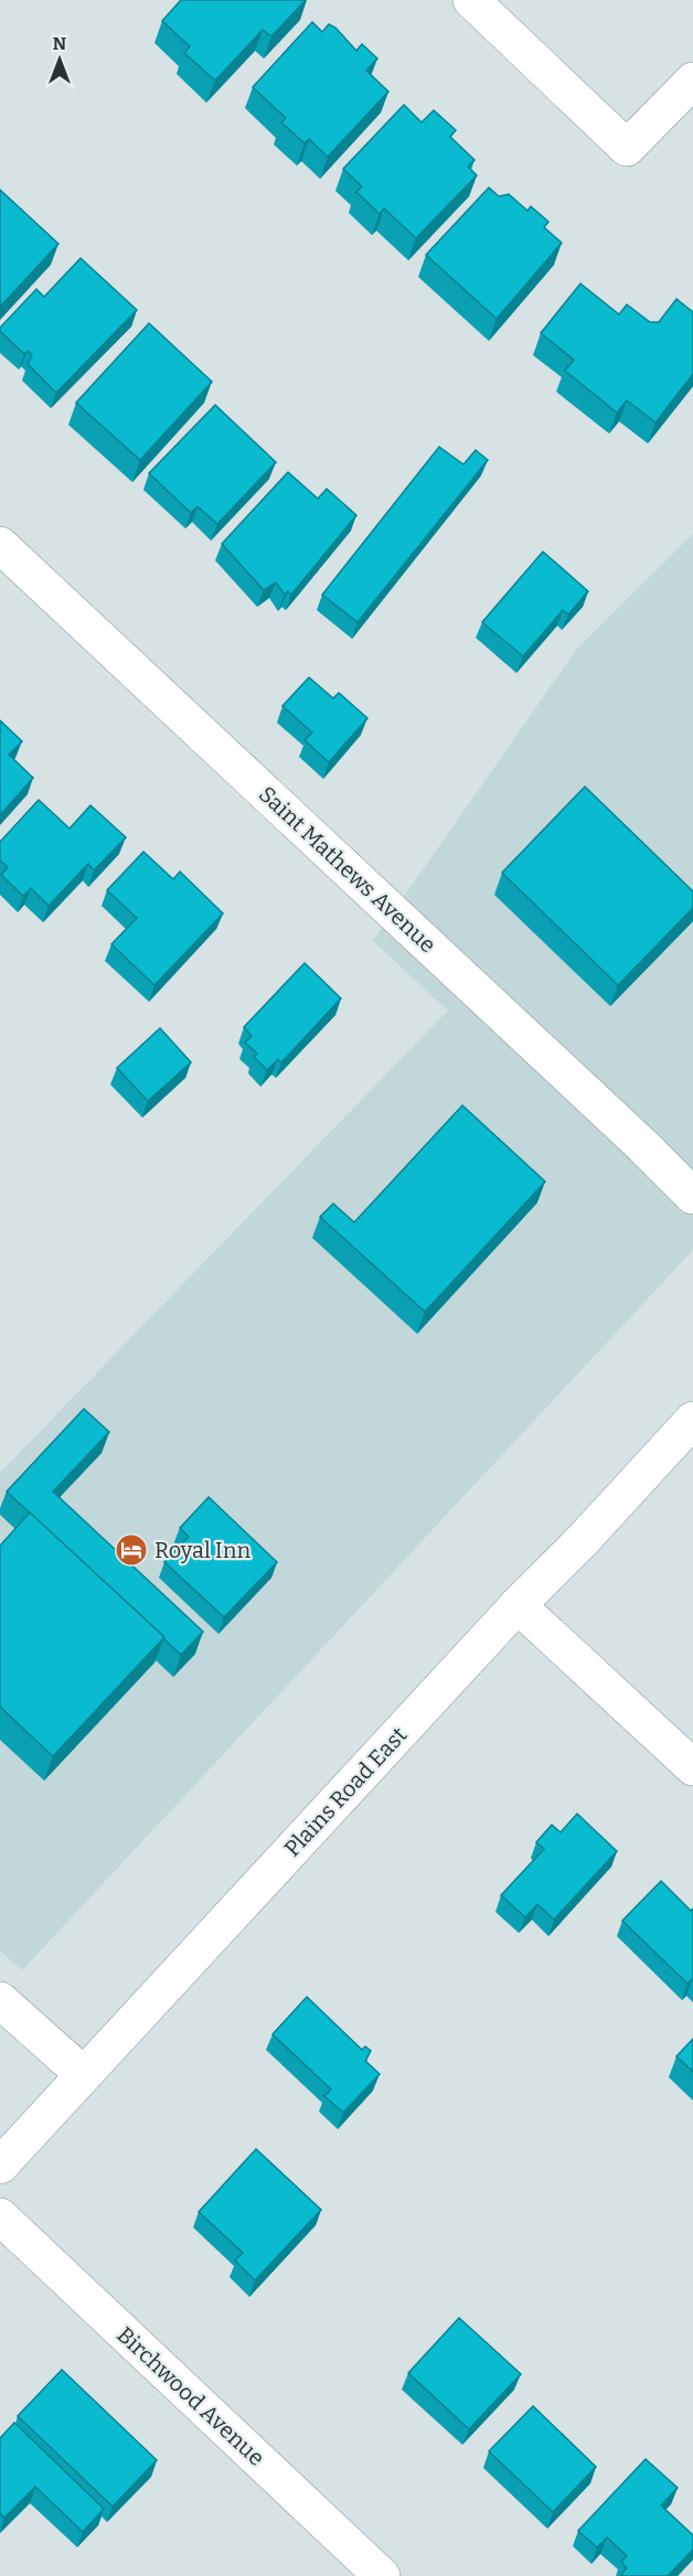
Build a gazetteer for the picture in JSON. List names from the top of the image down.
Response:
{
  "streets": {
    "street": ["Saint Mathews Avenue", "Plains Road East", "Birchwood Avenue"]
  },
  "places": {
    "hotel": ["Royal Inn"]
  },
  "north": "top"
}
